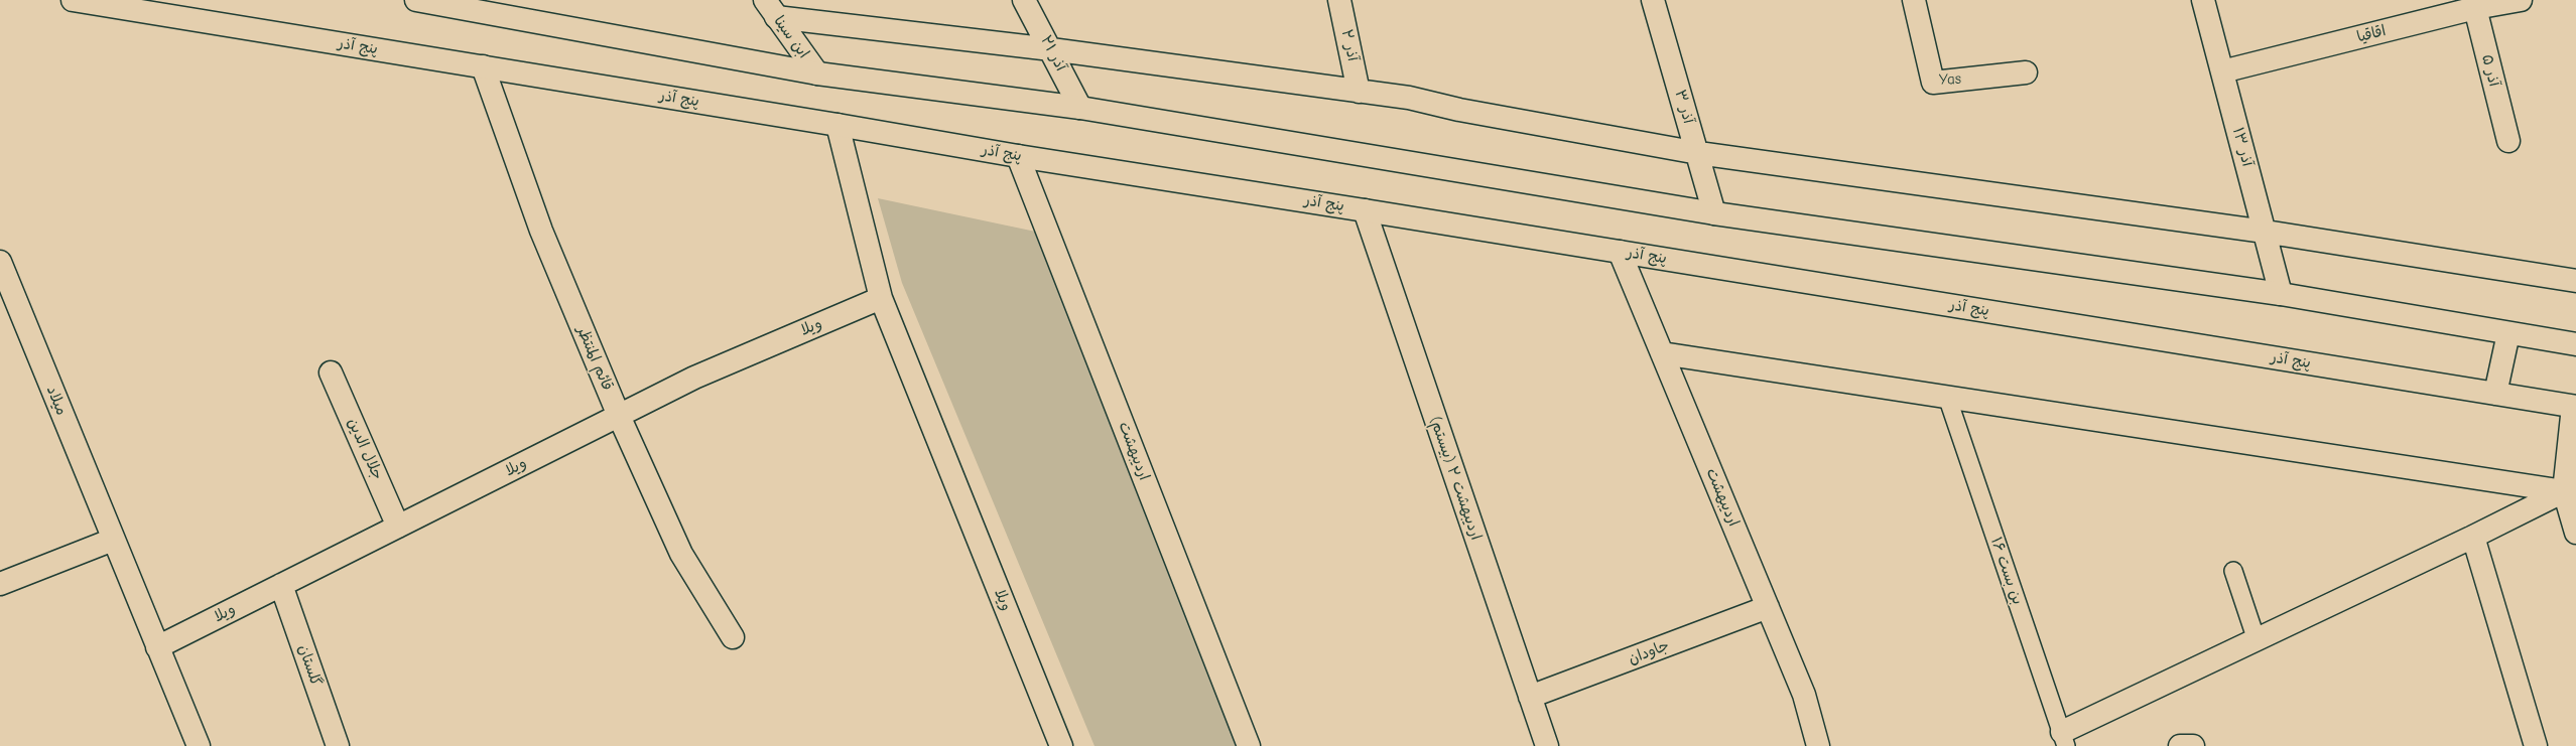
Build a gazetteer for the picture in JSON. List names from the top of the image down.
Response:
{
  "streets": {
    "street": [
      "اقاقیا",
      "ابن سینا",
      "آذر ۲",
      "پنج آذر",
      "آذر ۲۱",
      "آذر ۵",
      "Yas",
      "آذر ۳",
      "۱۳ آذر",
      "ویلا",
      "قائم المنتظر",
      "میلاد",
      "جلال الدین",
      "اردیبهشت",
      "اردیبهشت ۲ (بیستم)",
      "جاودان",
      "گلستان"
    ],
    "lane": ["بن بست ۱۶"]
  },
  "crossings": [
    ["اقاقیا", "آذر ۵"],
    ["اقاقیا", "۱۳ آذر"],
    ["پنج آذر", "ویلا"],
    ["پنج آذر", "قائم المنتظر"],
    ["پنج آذر", "اردیبهشت"],
    ["پنج آذر", "اردیبهشت ۲ (بیستم)"],
    ["ویلا", "قائم المنتظر"],
    ["ویلا", "میلاد"],
    ["ویلا", "جلال الدین"],
    ["ویلا", "گلستان"],
    ["اردیبهشت", "جاودان"],
    ["اردیبهشت ۲ (بیستم)", "جاودان"]
  ]
}
